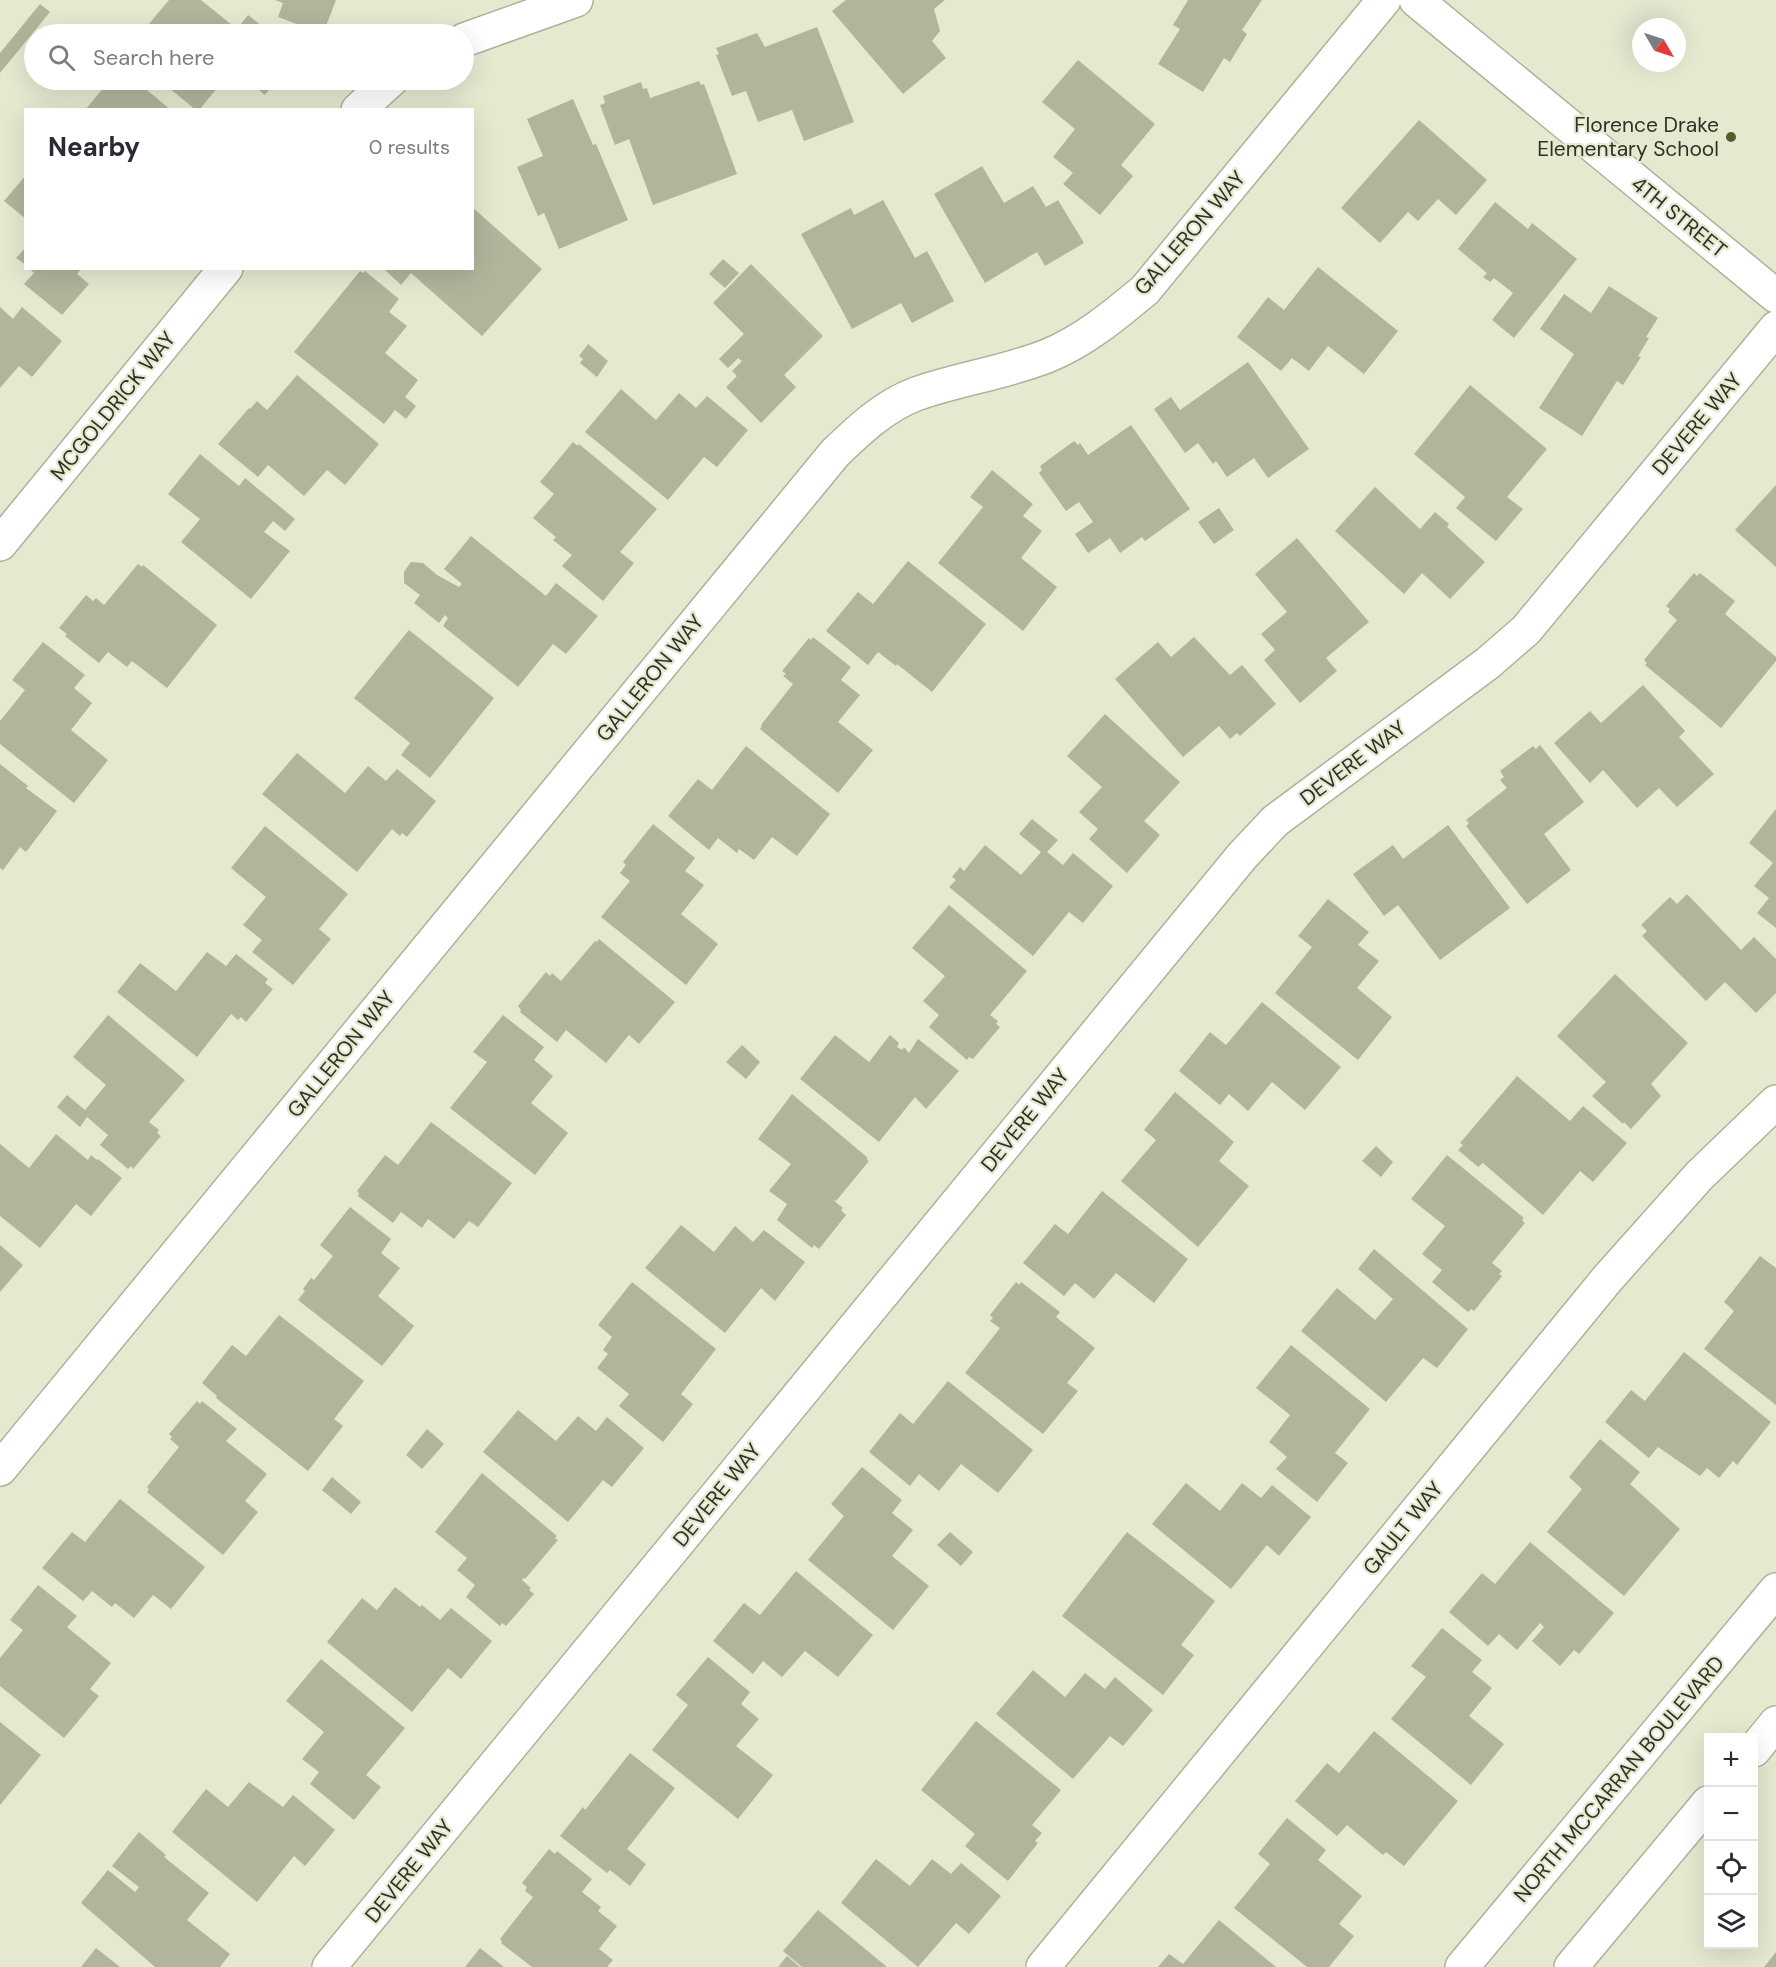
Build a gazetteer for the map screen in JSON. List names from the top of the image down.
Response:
{
  "streets": {
    "street": [
      "4TH STREET",
      "GALLERON WAY",
      "MCGOLDRICK WAY",
      "DEVERE WAY",
      "GAULT WAY",
      "NORTH MCCARRAN BOULEVARD"
    ]
  },
  "places": ["Florence Drake Elementary School"],
  "north": "bottom right",
  "page": {
    "search": "Search here",
    "heading": ["Nearby", "0 results"],
    "map_buttons": ["+", "−"]
  }
}
